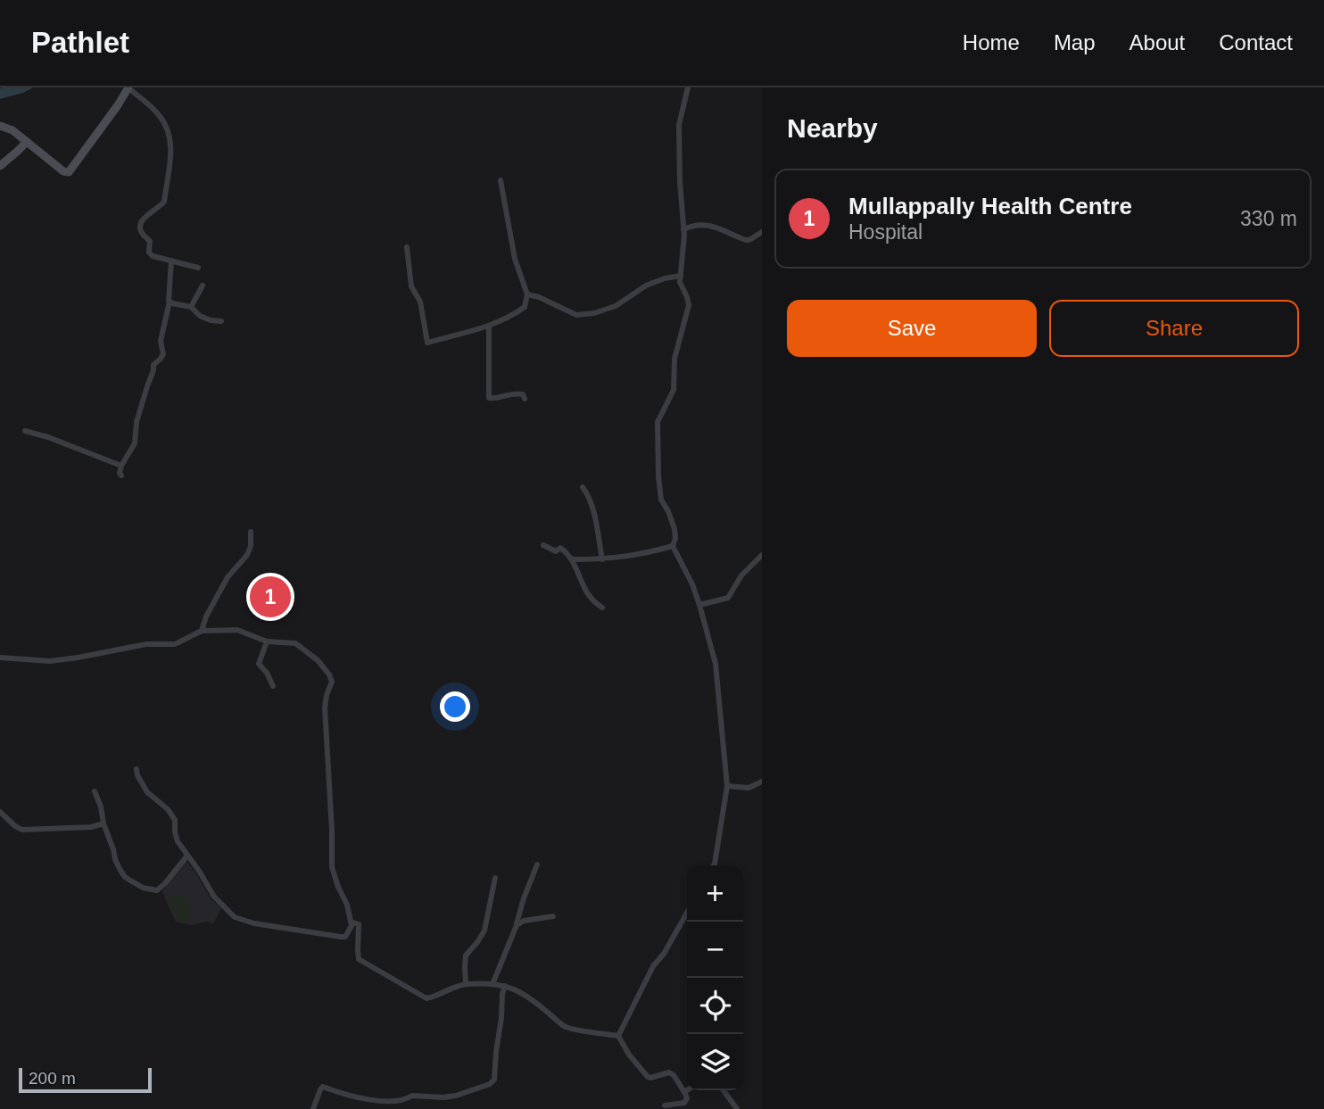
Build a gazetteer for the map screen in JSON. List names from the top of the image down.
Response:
{
  "scale_bar": "200 m",
  "page": {
    "header": "Pathlet",
    "nav": [
      "Home",
      "Map",
      "About",
      "Contact"
    ],
    "heading": "Nearby",
    "list": [
      {
        "mark": "1",
        "name": "Mullappally Health Centre",
        "note": "Hospital",
        "value": "330 m"
      }
    ],
    "buttons": ["Save", "Share"],
    "pins": "1",
    "map_buttons": ["+", "−"],
    "scale": "200 m"
  }
}
